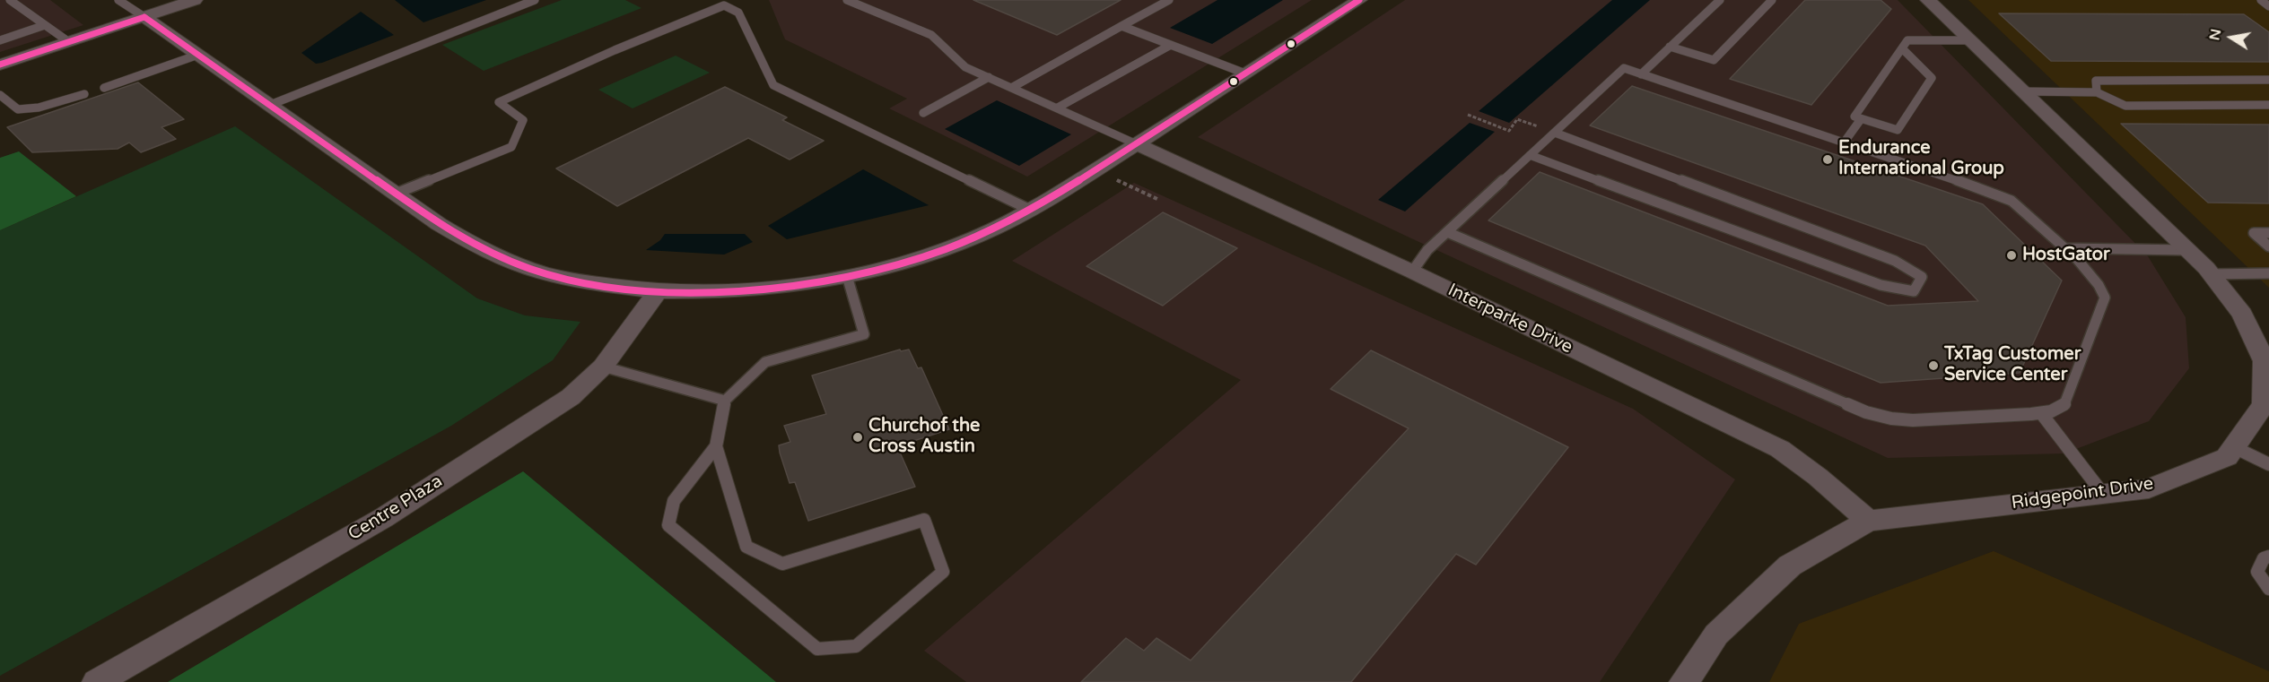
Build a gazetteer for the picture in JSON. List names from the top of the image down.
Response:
{
  "streets": {
    "street": ["Interparke Drive", "Ridgepoint Drive", "Centre Plaza"]
  },
  "crossings": [
    ["Interparke Drive", "Ridgepoint Drive"]
  ],
  "places": [
    "Endurance International Group",
    "HostGator",
    "TxTag Customer Service Center",
    "Churchof the Cross Austin"
  ],
  "north": "left"
}
